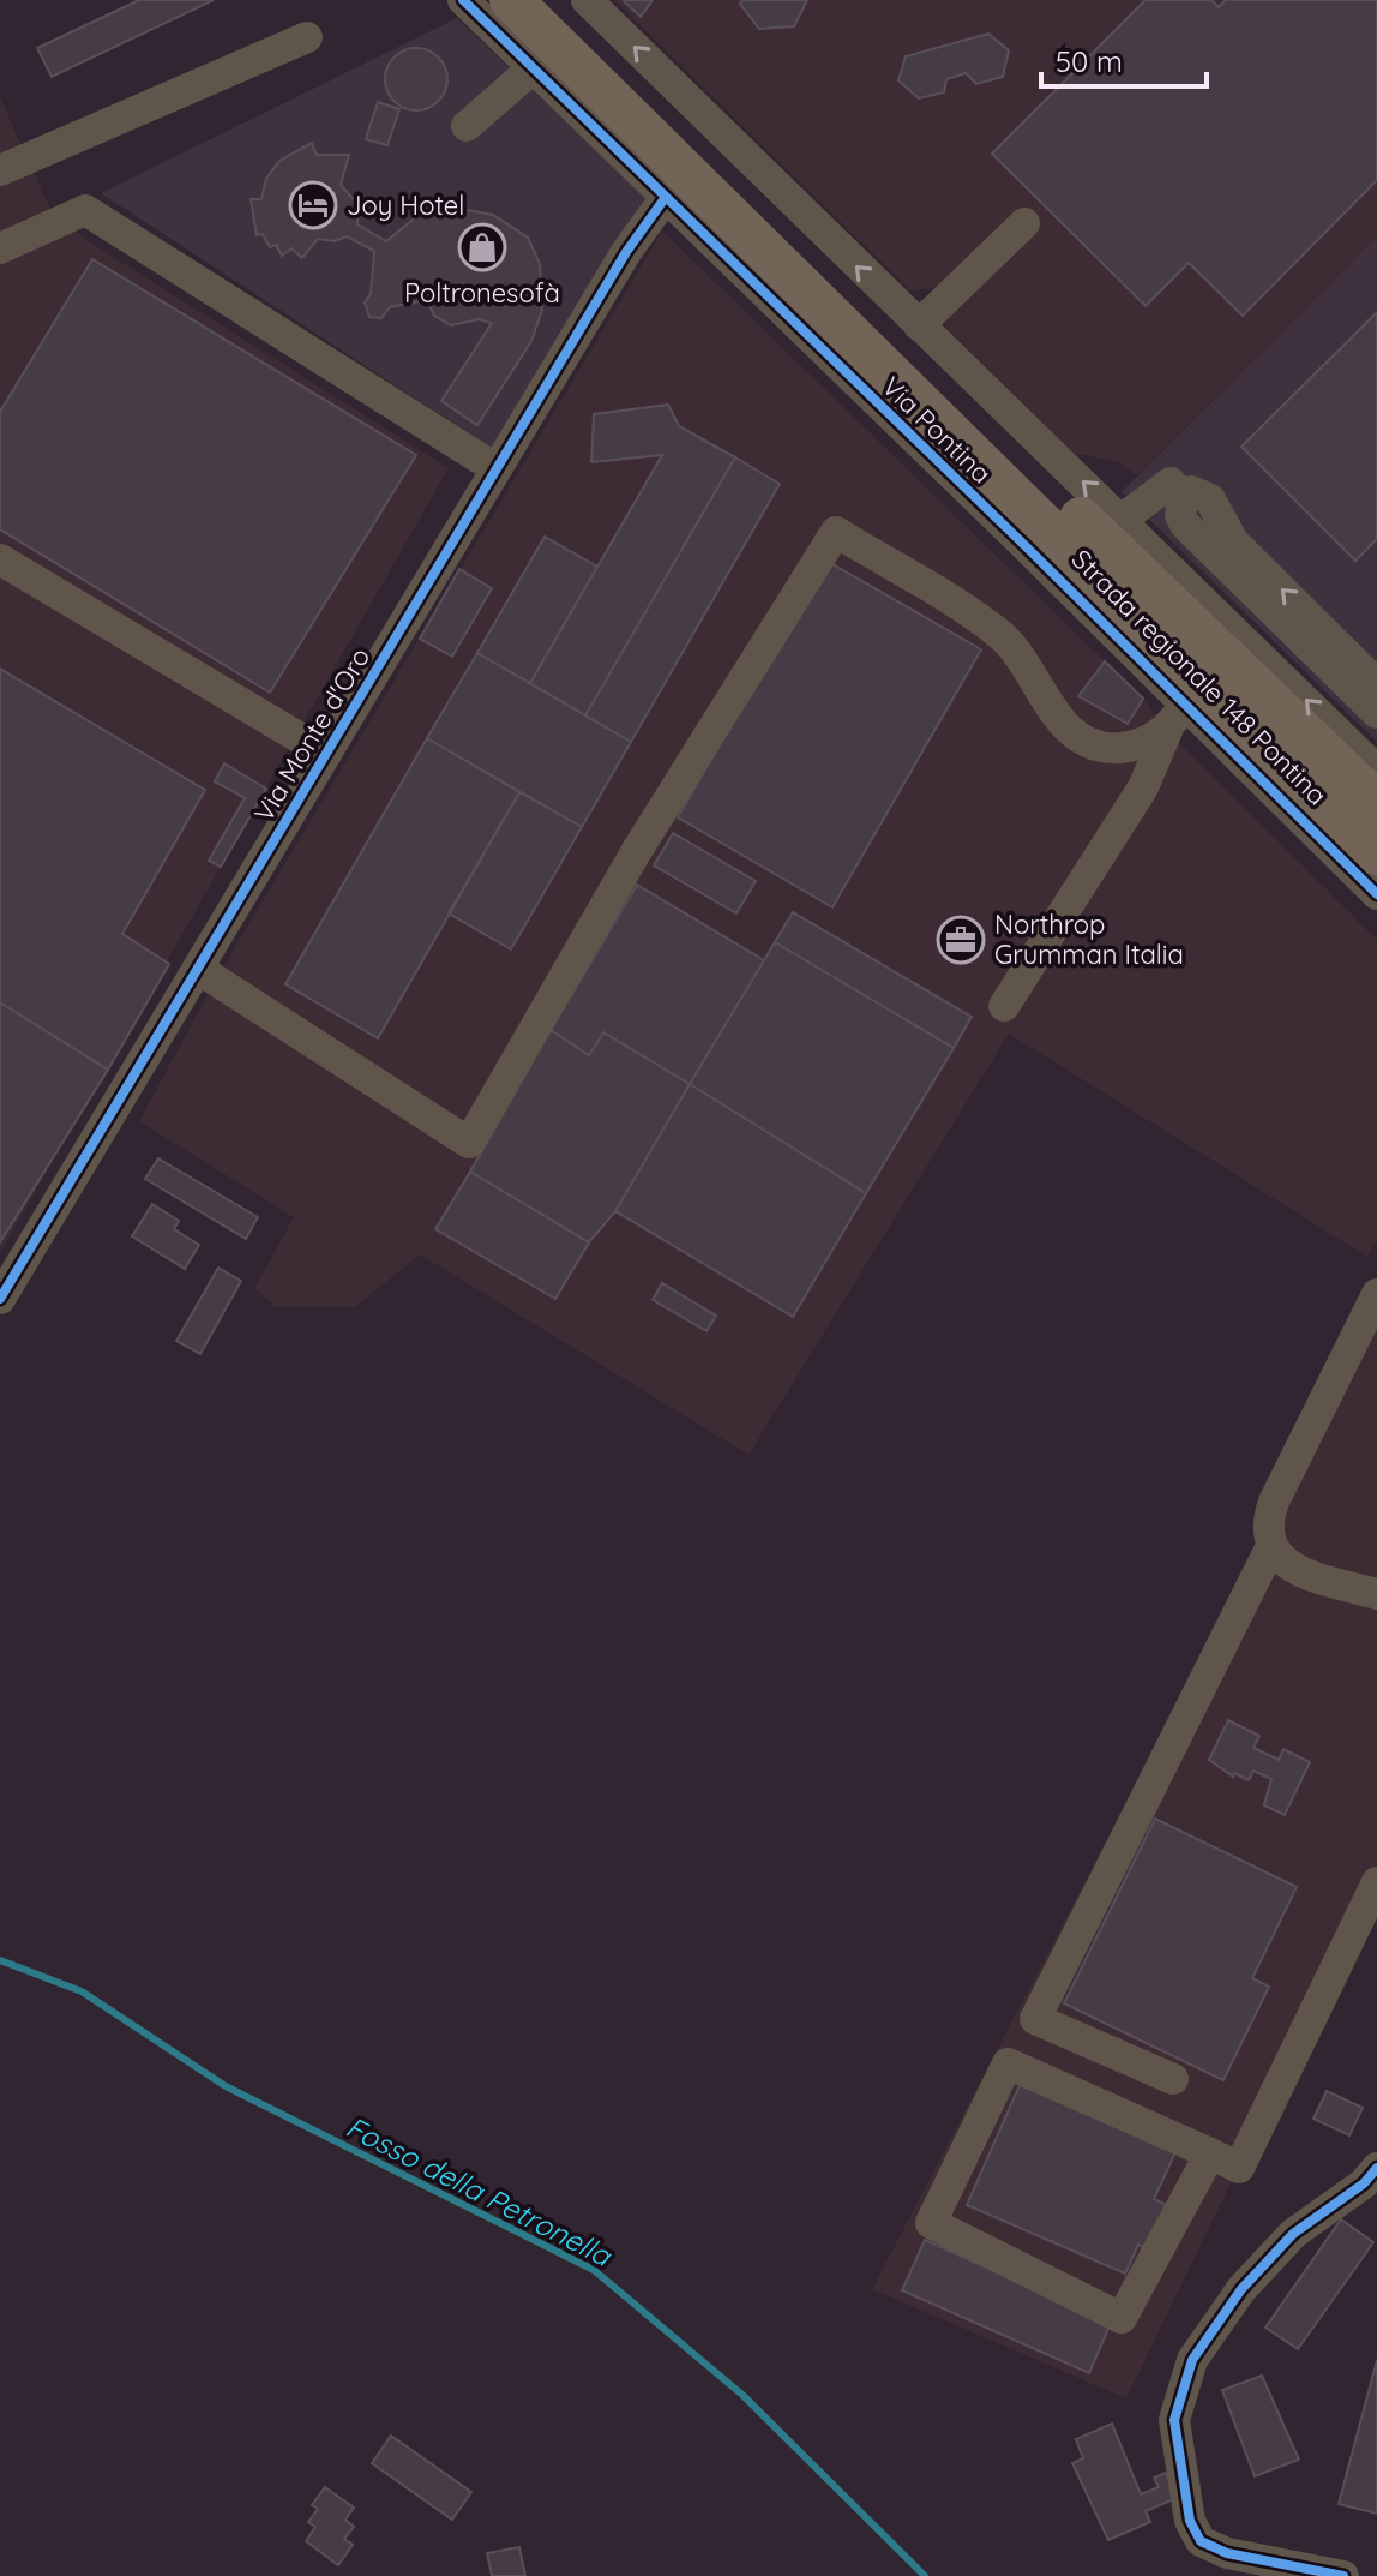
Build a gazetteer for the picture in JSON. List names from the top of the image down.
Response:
{
  "streets": {
    "highway": ["Via Pontina", "Strada regionale 148 Pontina"],
    "street": ["Via Monte d'Oro"]
  },
  "crossings": [
    ["Via Pontina", "Strada regionale 148 Pontina"],
    ["Via Pontina", "Via Monte d'Oro"]
  ],
  "water": ["Fosso della Petronella"],
  "places": {
    "hotel": ["Joy Hotel"],
    "shop": ["Poltronesofà"],
    "office": ["Northrop Grumman Italia"]
  },
  "scale_bar": "50 m"
}
